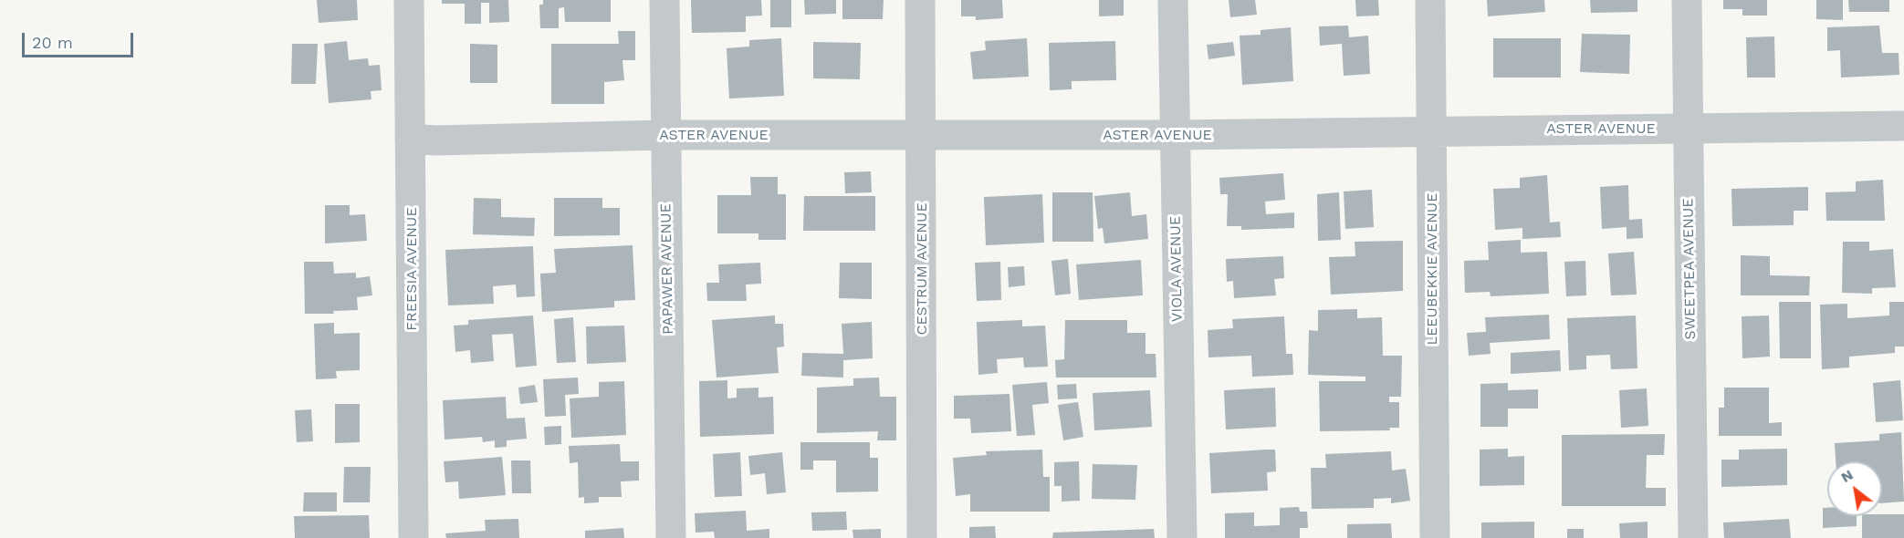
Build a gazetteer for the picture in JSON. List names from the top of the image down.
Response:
{
  "streets": {
    "street": [
      "ASTER AVENUE",
      "FREESIA AVENUE",
      "PAPAWER AVENUE",
      "CESTRUM AVENUE",
      "VIOLA AVENUE",
      "LEEUBEKKIE AVENUE",
      "SWEETPEA AVENUE"
    ]
  },
  "crossings": [
    ["ASTER AVENUE", "FREESIA AVENUE"],
    ["ASTER AVENUE", "PAPAWER AVENUE"],
    ["ASTER AVENUE", "CESTRUM AVENUE"],
    ["ASTER AVENUE", "VIOLA AVENUE"],
    ["ASTER AVENUE", "LEEUBEKKIE AVENUE"],
    ["ASTER AVENUE", "SWEETPEA AVENUE"]
  ],
  "scale_bar": "20 m",
  "north": "top left"
}
